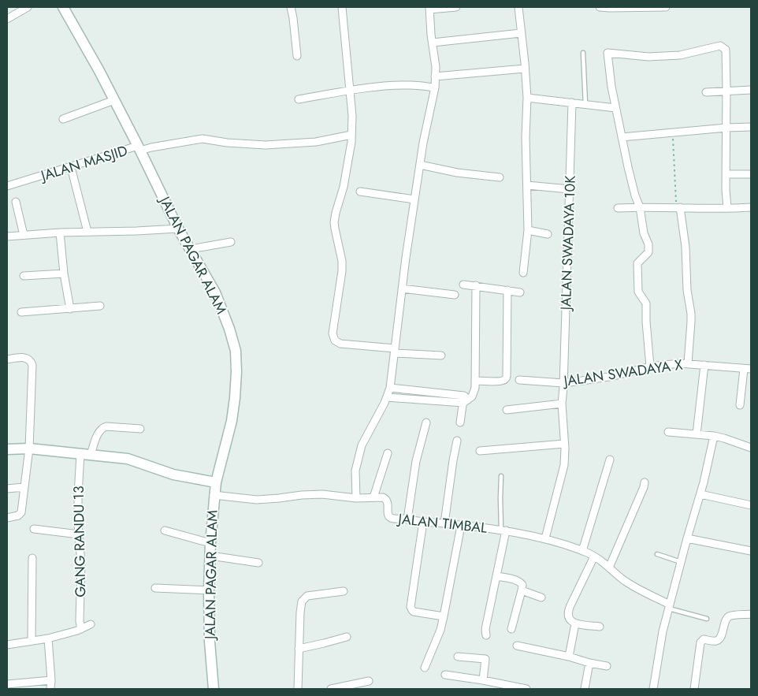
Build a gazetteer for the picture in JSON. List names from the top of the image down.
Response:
{
  "streets": {
    "street": [
      "JALAN MASJID",
      "JALAN SWADAYA 10K",
      "JALAN PAGAR ALAM",
      "JALAN SWADAYA X",
      "JALAN TIMBAL",
      "GANG RANDU 13"
    ]
  },
  "crossings": [
    ["JALAN MASJID", "JALAN PAGAR ALAM"],
    ["JALAN SWADAYA 10K", "JALAN SWADAYA X"],
    ["JALAN SWADAYA 10K", "JALAN TIMBAL"],
    ["JALAN PAGAR ALAM", "JALAN TIMBAL"]
  ]
}
